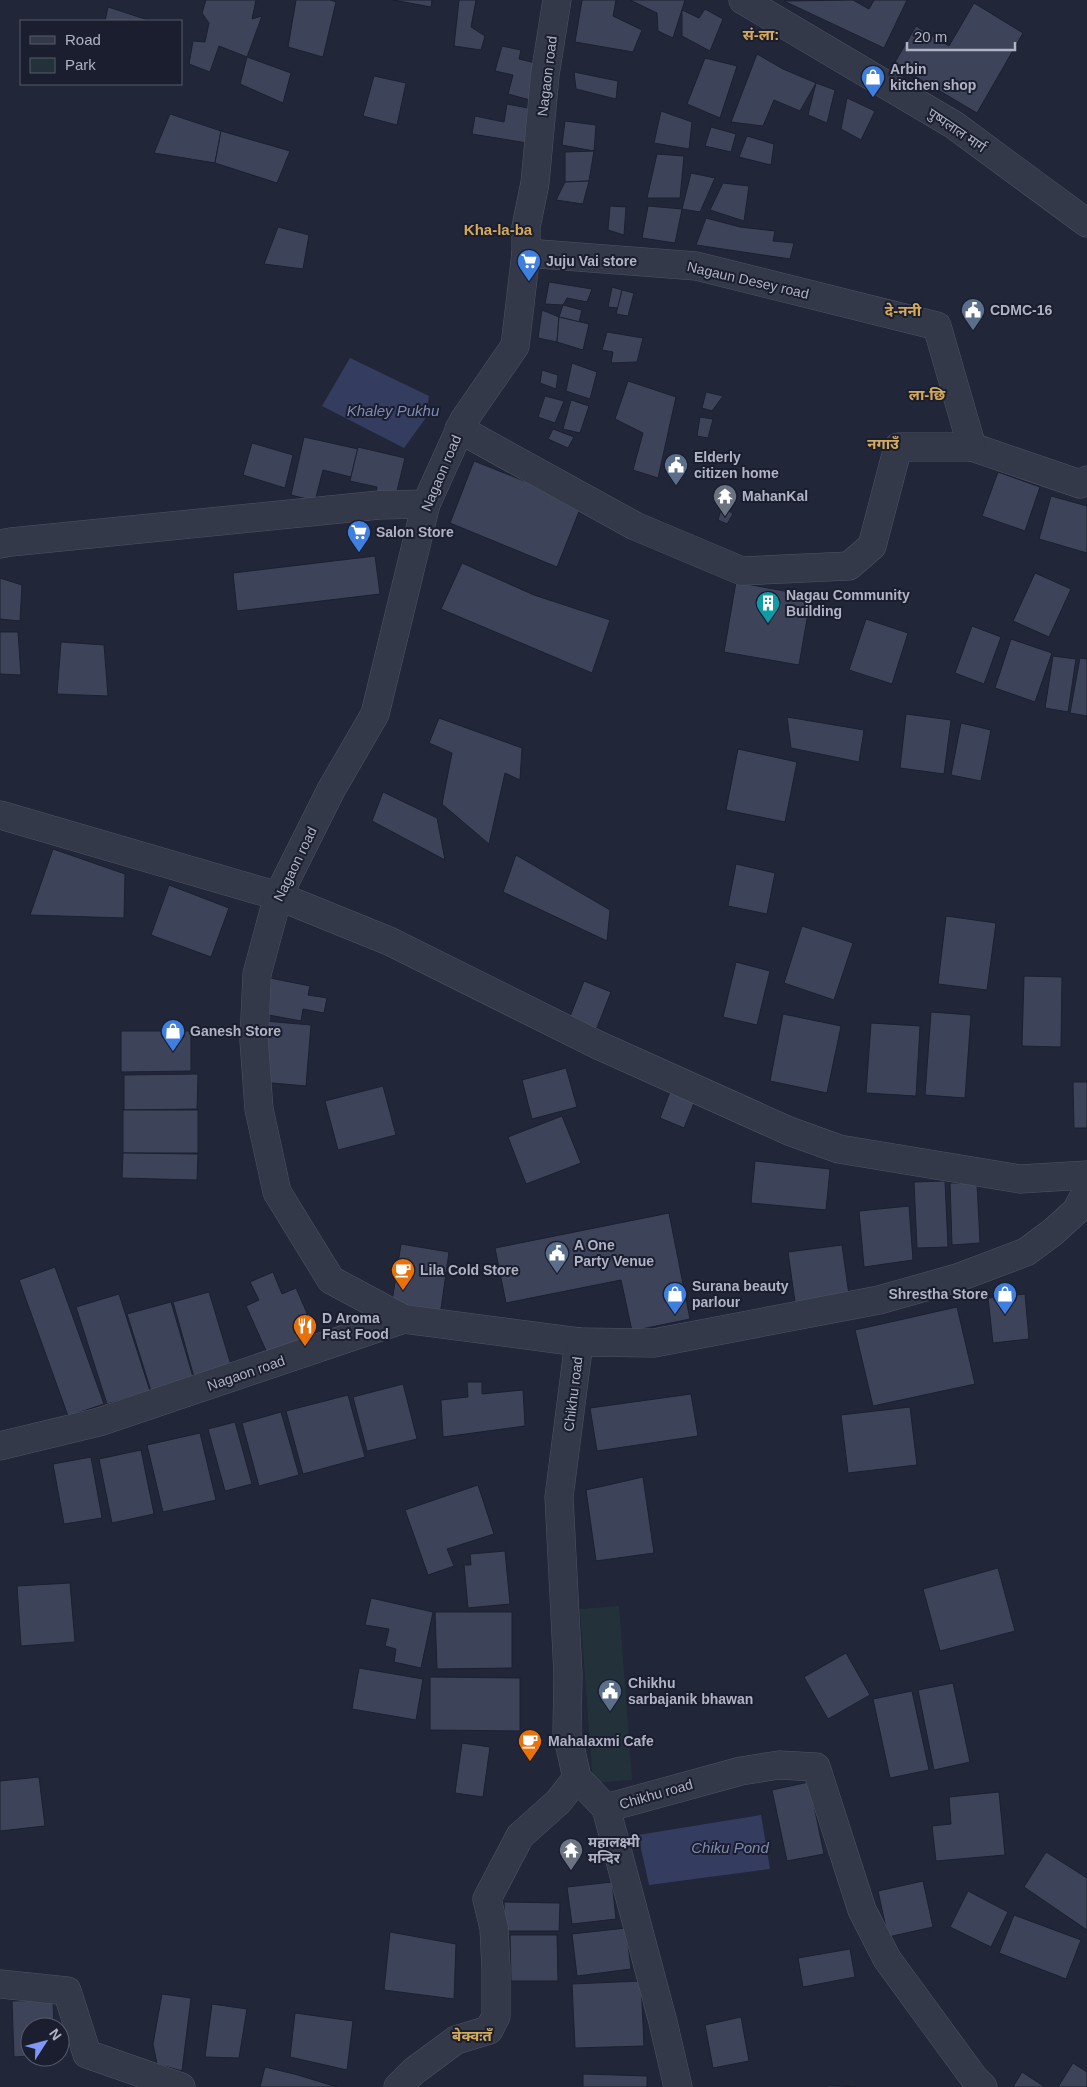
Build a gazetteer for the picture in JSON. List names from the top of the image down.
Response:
{
  "streets": {
    "street": [
      "Nagaon road",
      "पुष्पलाल मार्ग",
      "Nagaun Desey road",
      "Chikhu road"
    ]
  },
  "crossings": [
    ["Nagaon road", "Nagaun Desey road"],
    ["Nagaon road", "Chikhu road"]
  ],
  "districts": [
    "सं-ला:",
    "Kha-la-ba",
    "दे-ननी",
    "ला-छि",
    "नगाउँ",
    "बेक्वःतँ"
  ],
  "water": ["Khaley Pukhu", "Chiku Pond"],
  "places": {
    "shop": [
      "Arbin kitchen shop",
      "Ganesh Store",
      "Surana beauty parlour",
      "Shrestha Store"
    ],
    "supermarket": ["Juju Vai store", "Salon Store"],
    "public building": [
      "CDMC-16",
      "Elderly citizen home",
      "A One Party Venue",
      "Chikhu sarbajanik bhawan"
    ],
    "temple": ["MahanKal", "महालक्ष्मी मन्दिर"],
    "building": ["Nagau Community Building"],
    "cafe": ["Lila Cold Store", "Mahalaxmi Cafe"],
    "restaurant": ["D Aroma Fast Food"]
  },
  "legend": ["Road", "Park"],
  "scale_bar": "20 m",
  "north": "top right"
}
